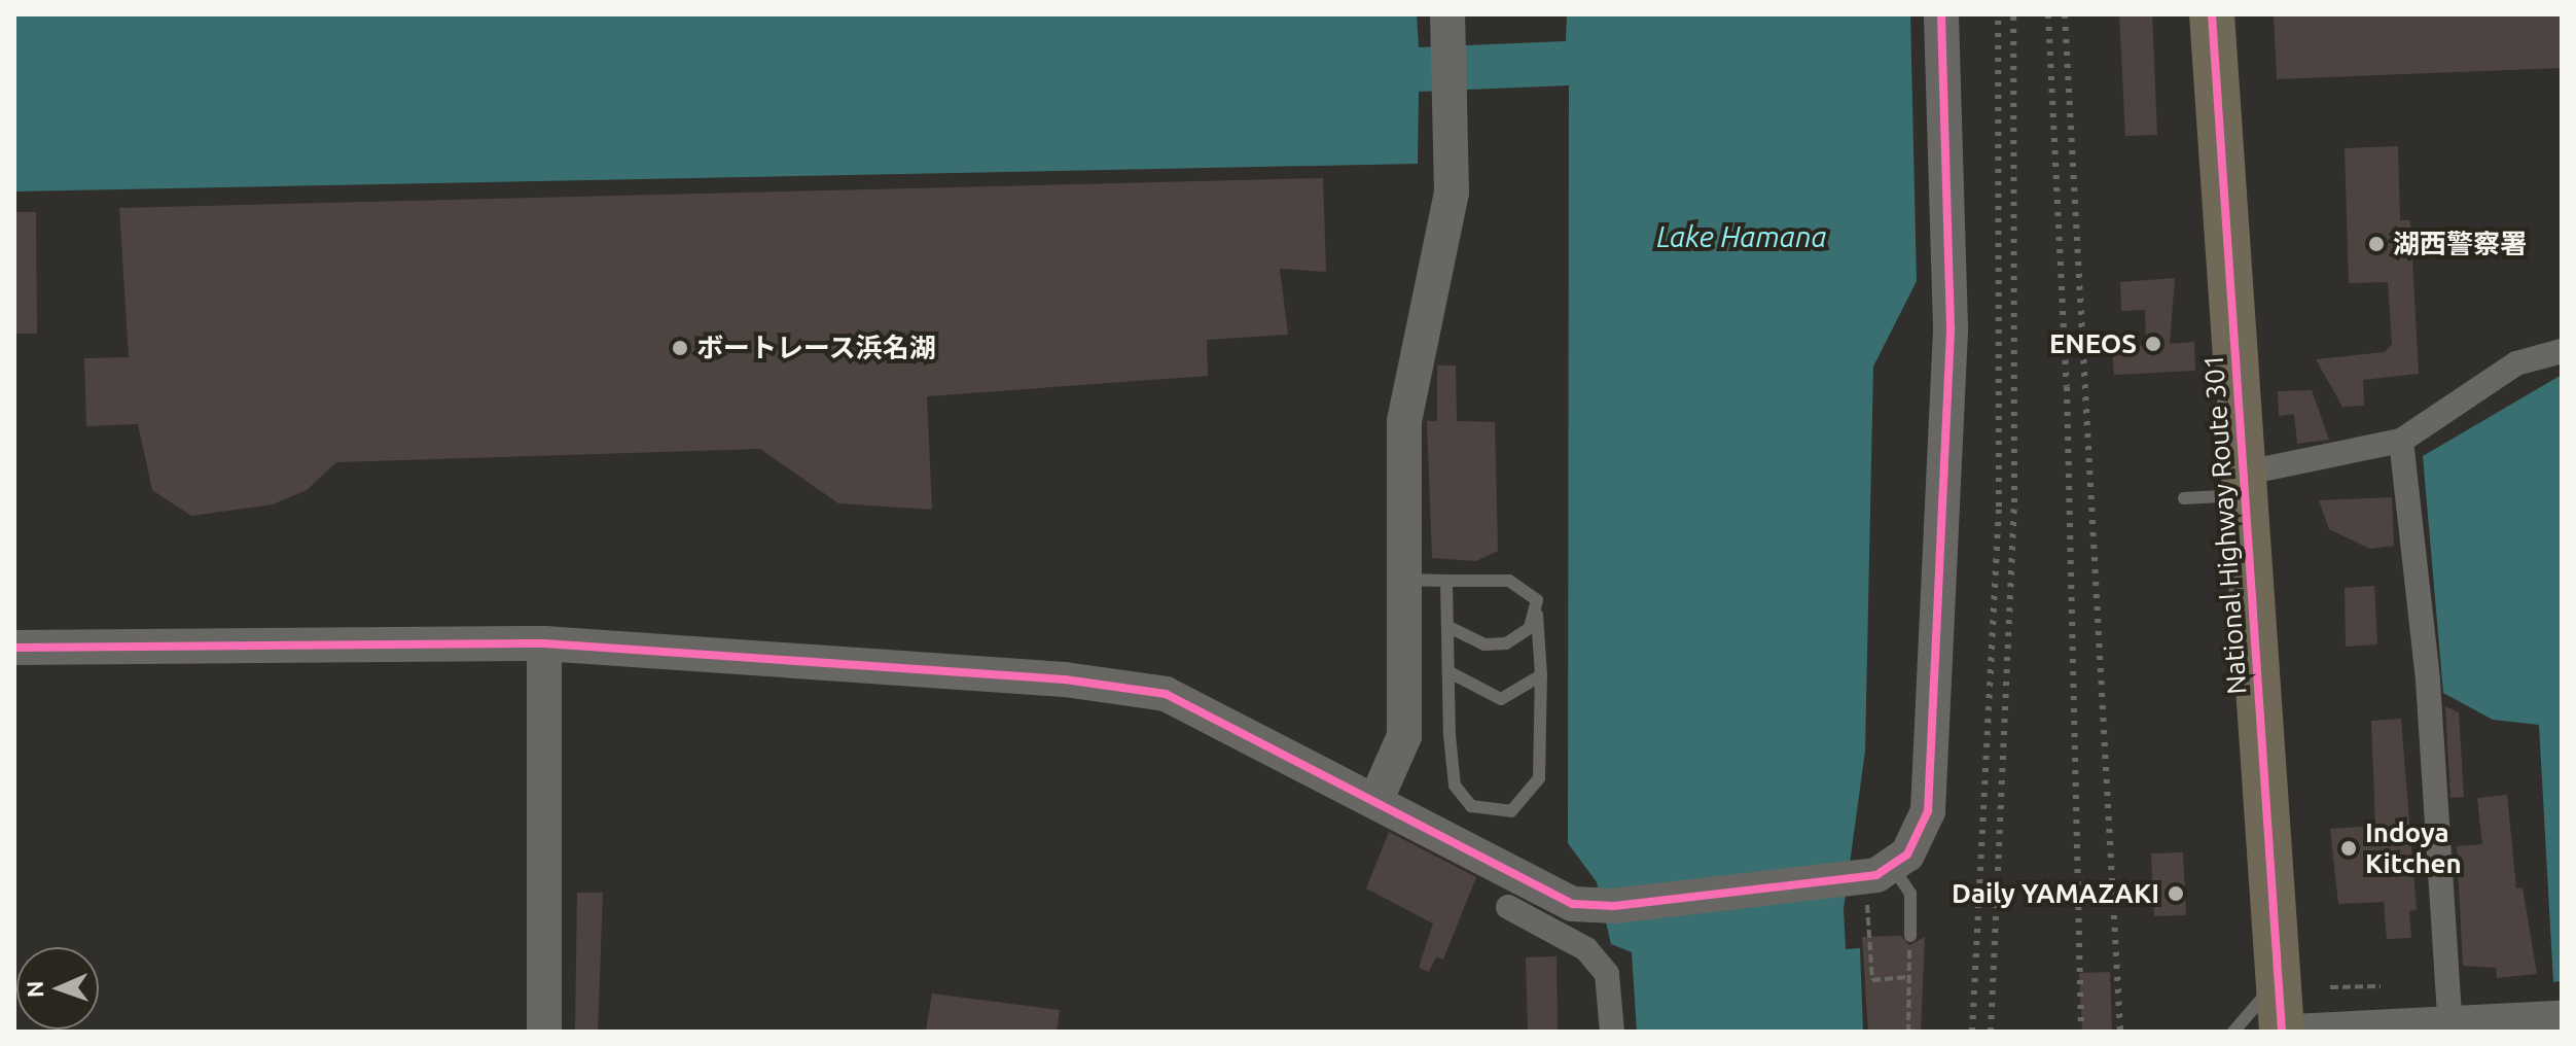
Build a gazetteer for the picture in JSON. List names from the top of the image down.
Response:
{
  "streets": {
    "highway": ["National Highway Route 301"]
  },
  "water": ["Lake Hamana"],
  "places": [
    "湖西警察署",
    "ENEOS",
    "ボートレース浜名湖",
    "Indoya Kitchen",
    "Daily YAMAZAKI"
  ],
  "north": "left"
}
